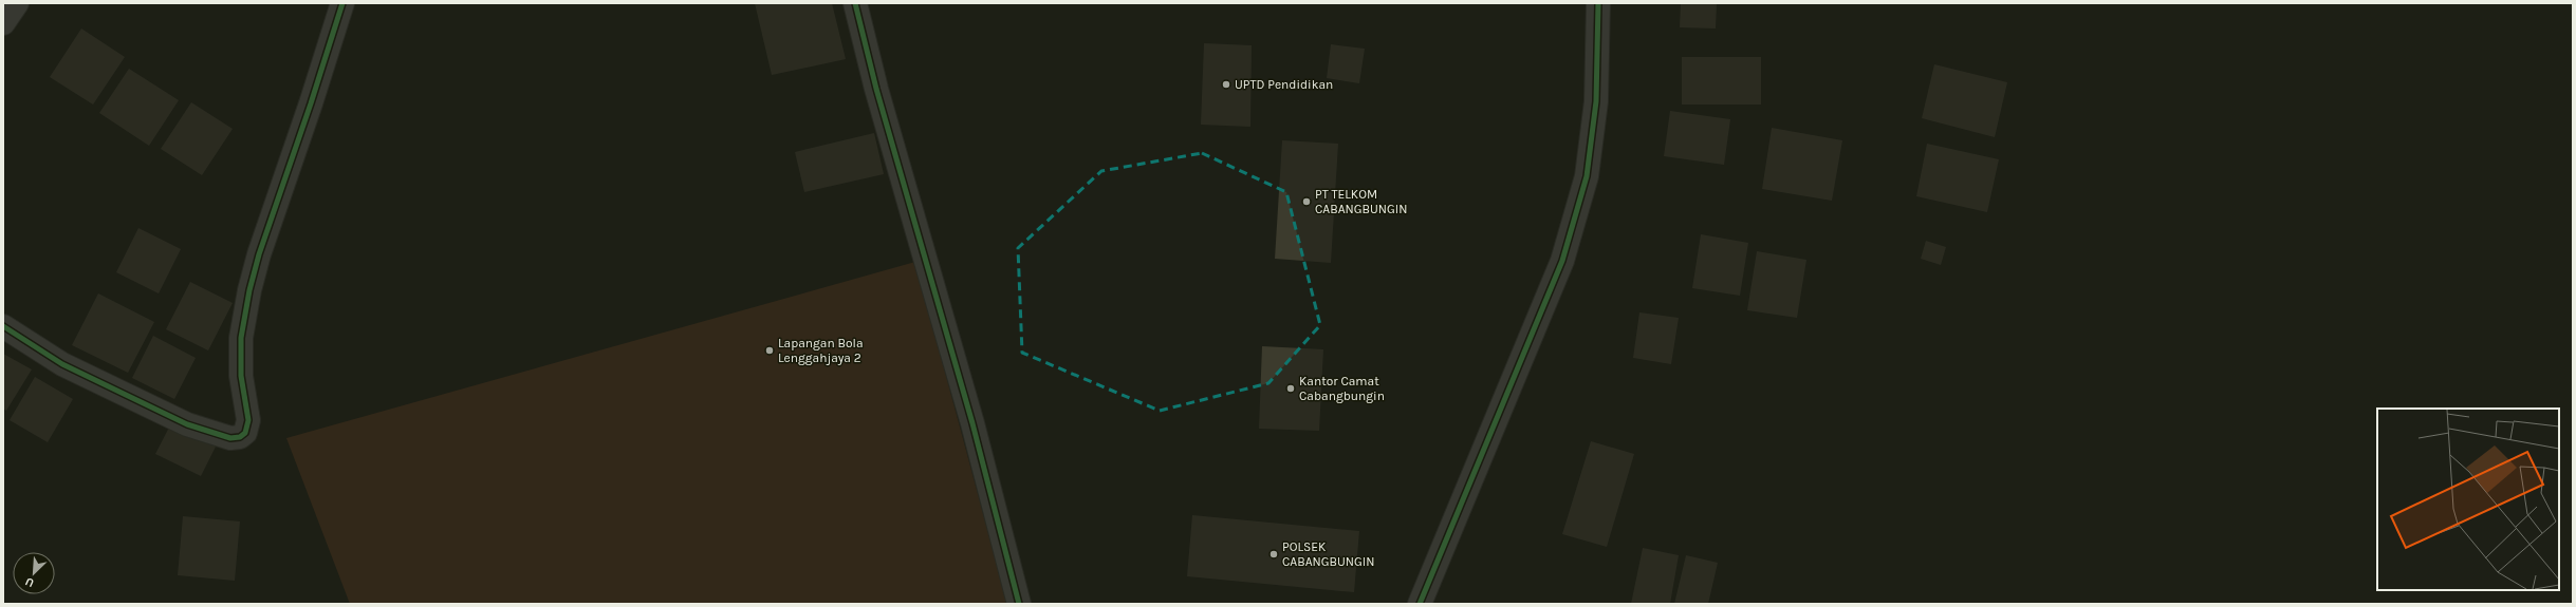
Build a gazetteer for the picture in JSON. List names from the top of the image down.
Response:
{
  "places": [
    "UPTD Pendidikan",
    "PT TELKOM CABANGBUNGIN",
    "Lapangan Bola Lenggahjaya 2",
    "Kantor Camat Cabangbungin",
    "POLSEK CABANGBUNGIN"
  ],
  "north": "bottom left"
}
